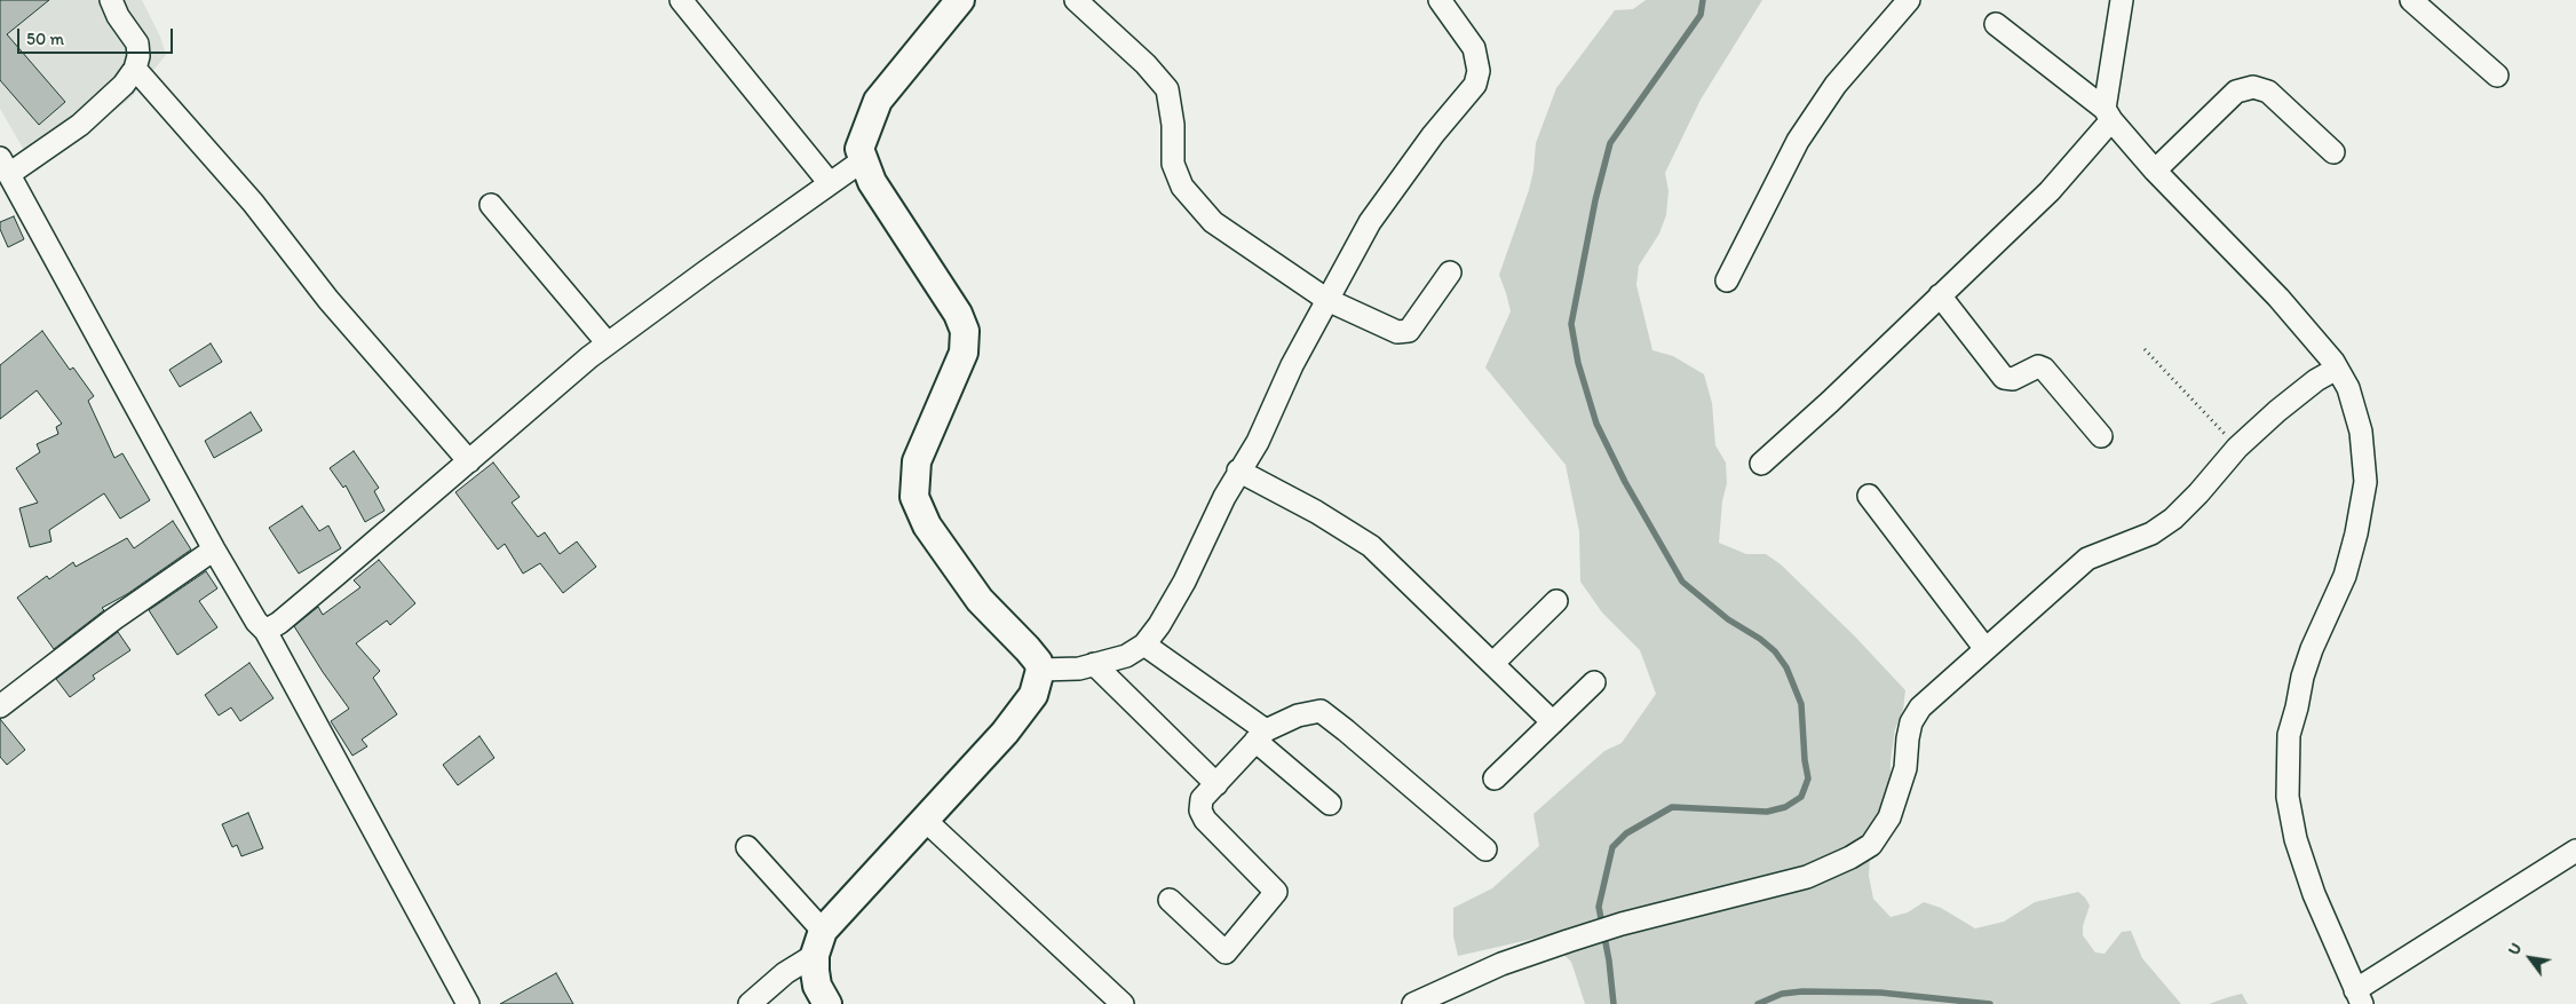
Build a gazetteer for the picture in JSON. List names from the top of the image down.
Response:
{
  "scale_bar": "50 m",
  "north": "top left"
}
